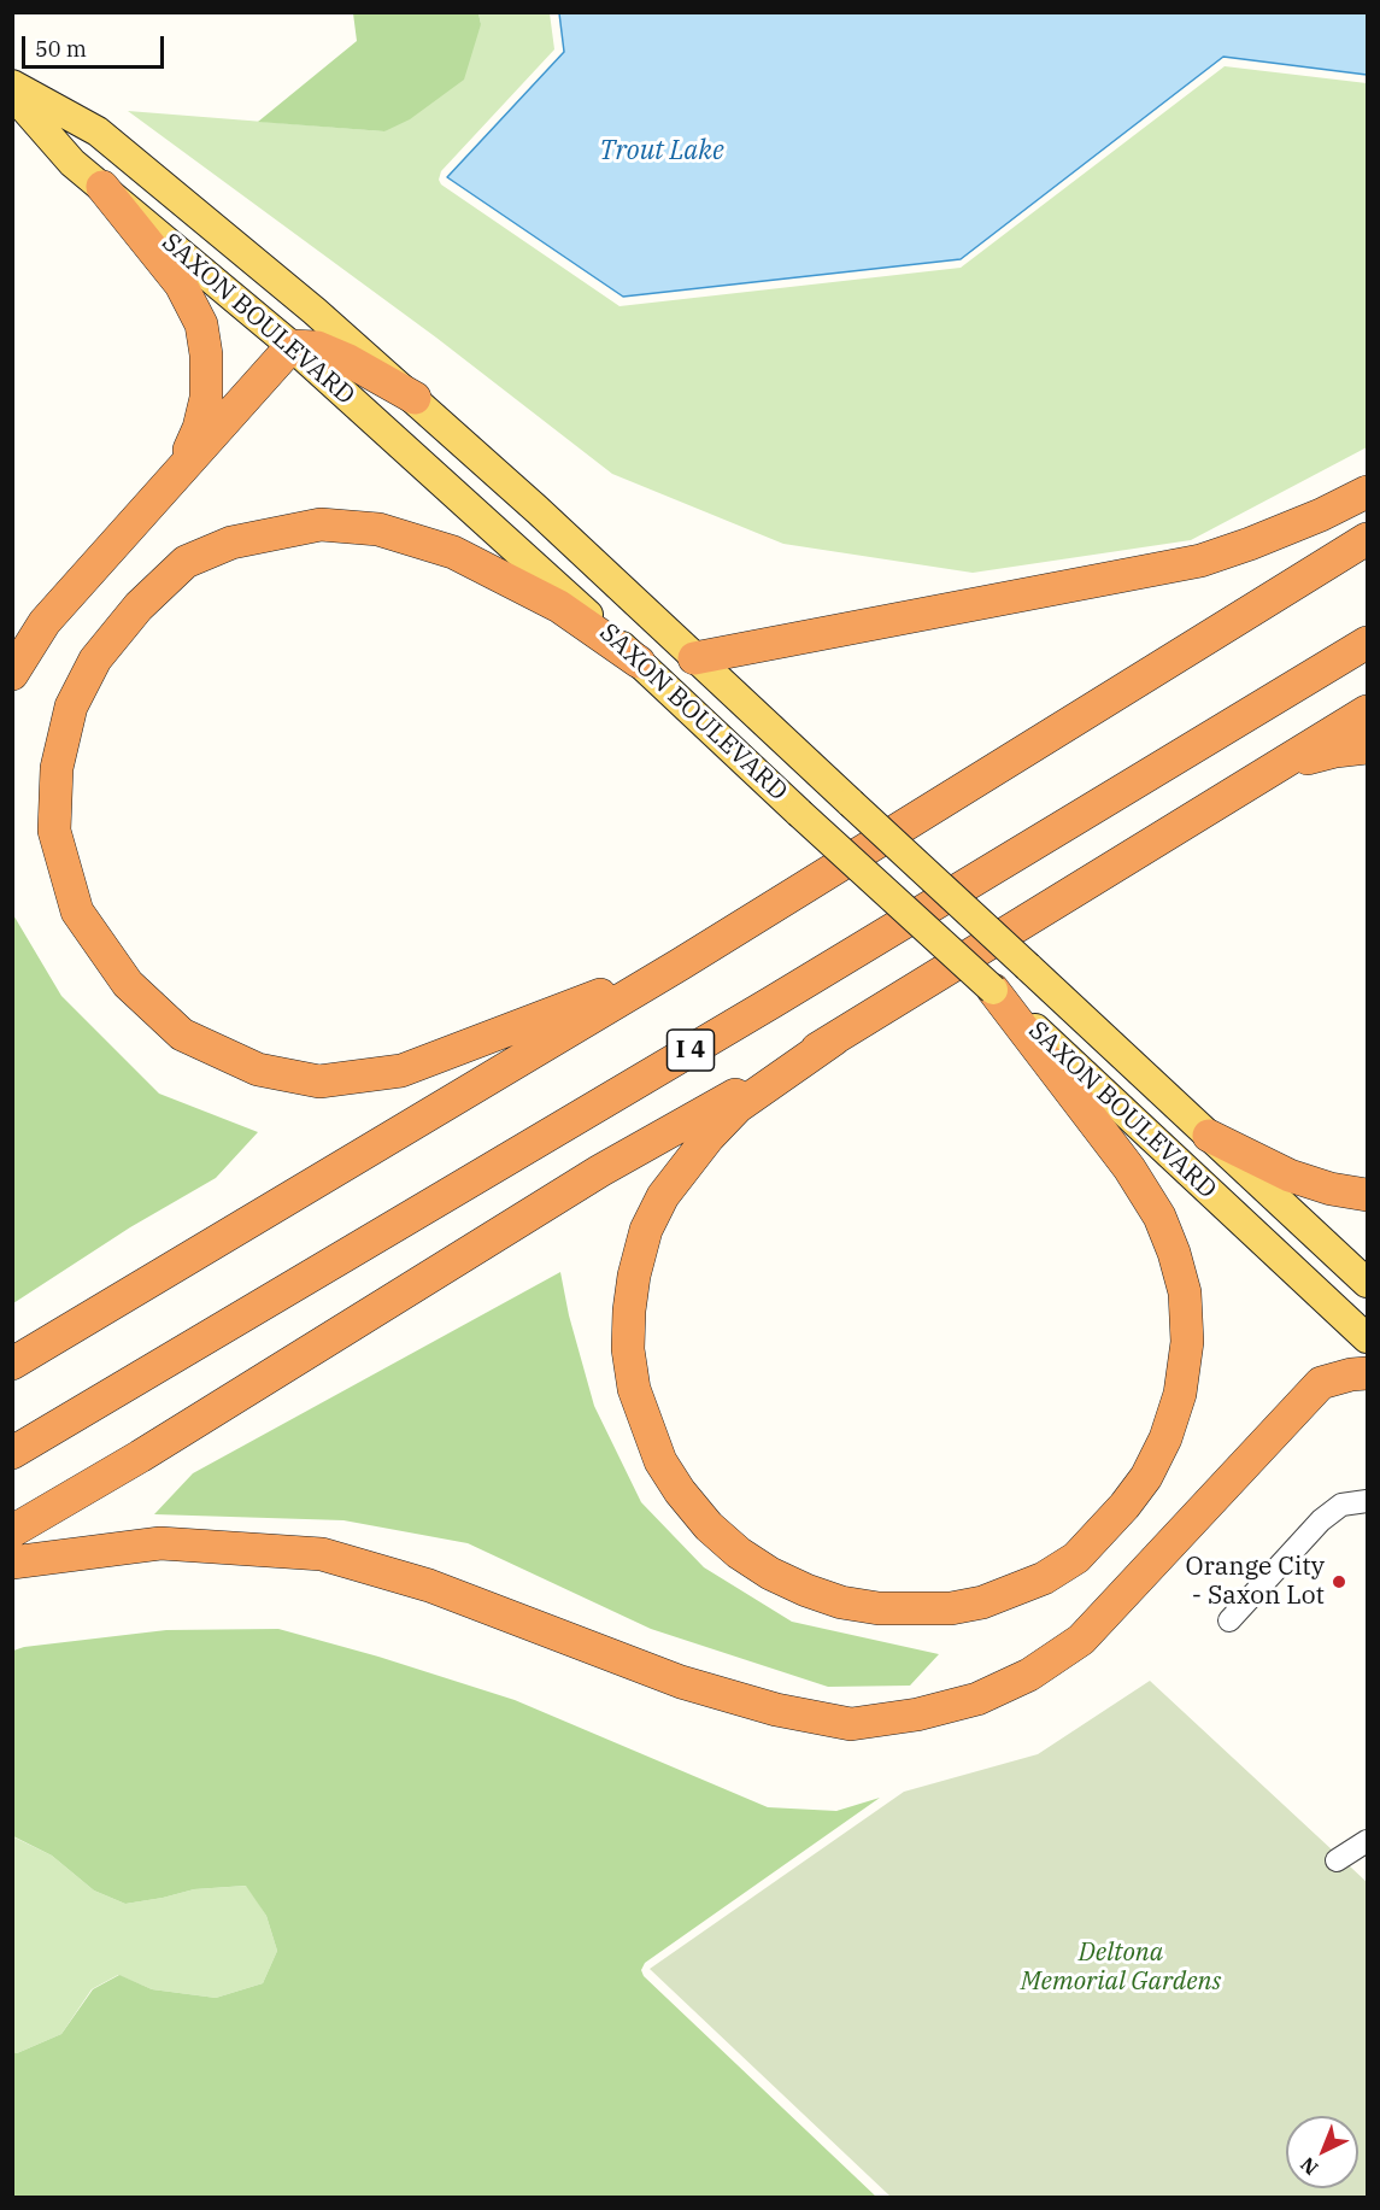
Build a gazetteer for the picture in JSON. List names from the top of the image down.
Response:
{
  "streets": {
    "highway": ["I 4"],
    "main road": ["SAXON BOULEVARD"]
  },
  "water": ["Trout Lake"],
  "parks": ["Deltona Memorial Gardens"],
  "places": ["Orange City - Saxon Lot"],
  "scale_bar": "50 m",
  "north": "bottom left"
}
